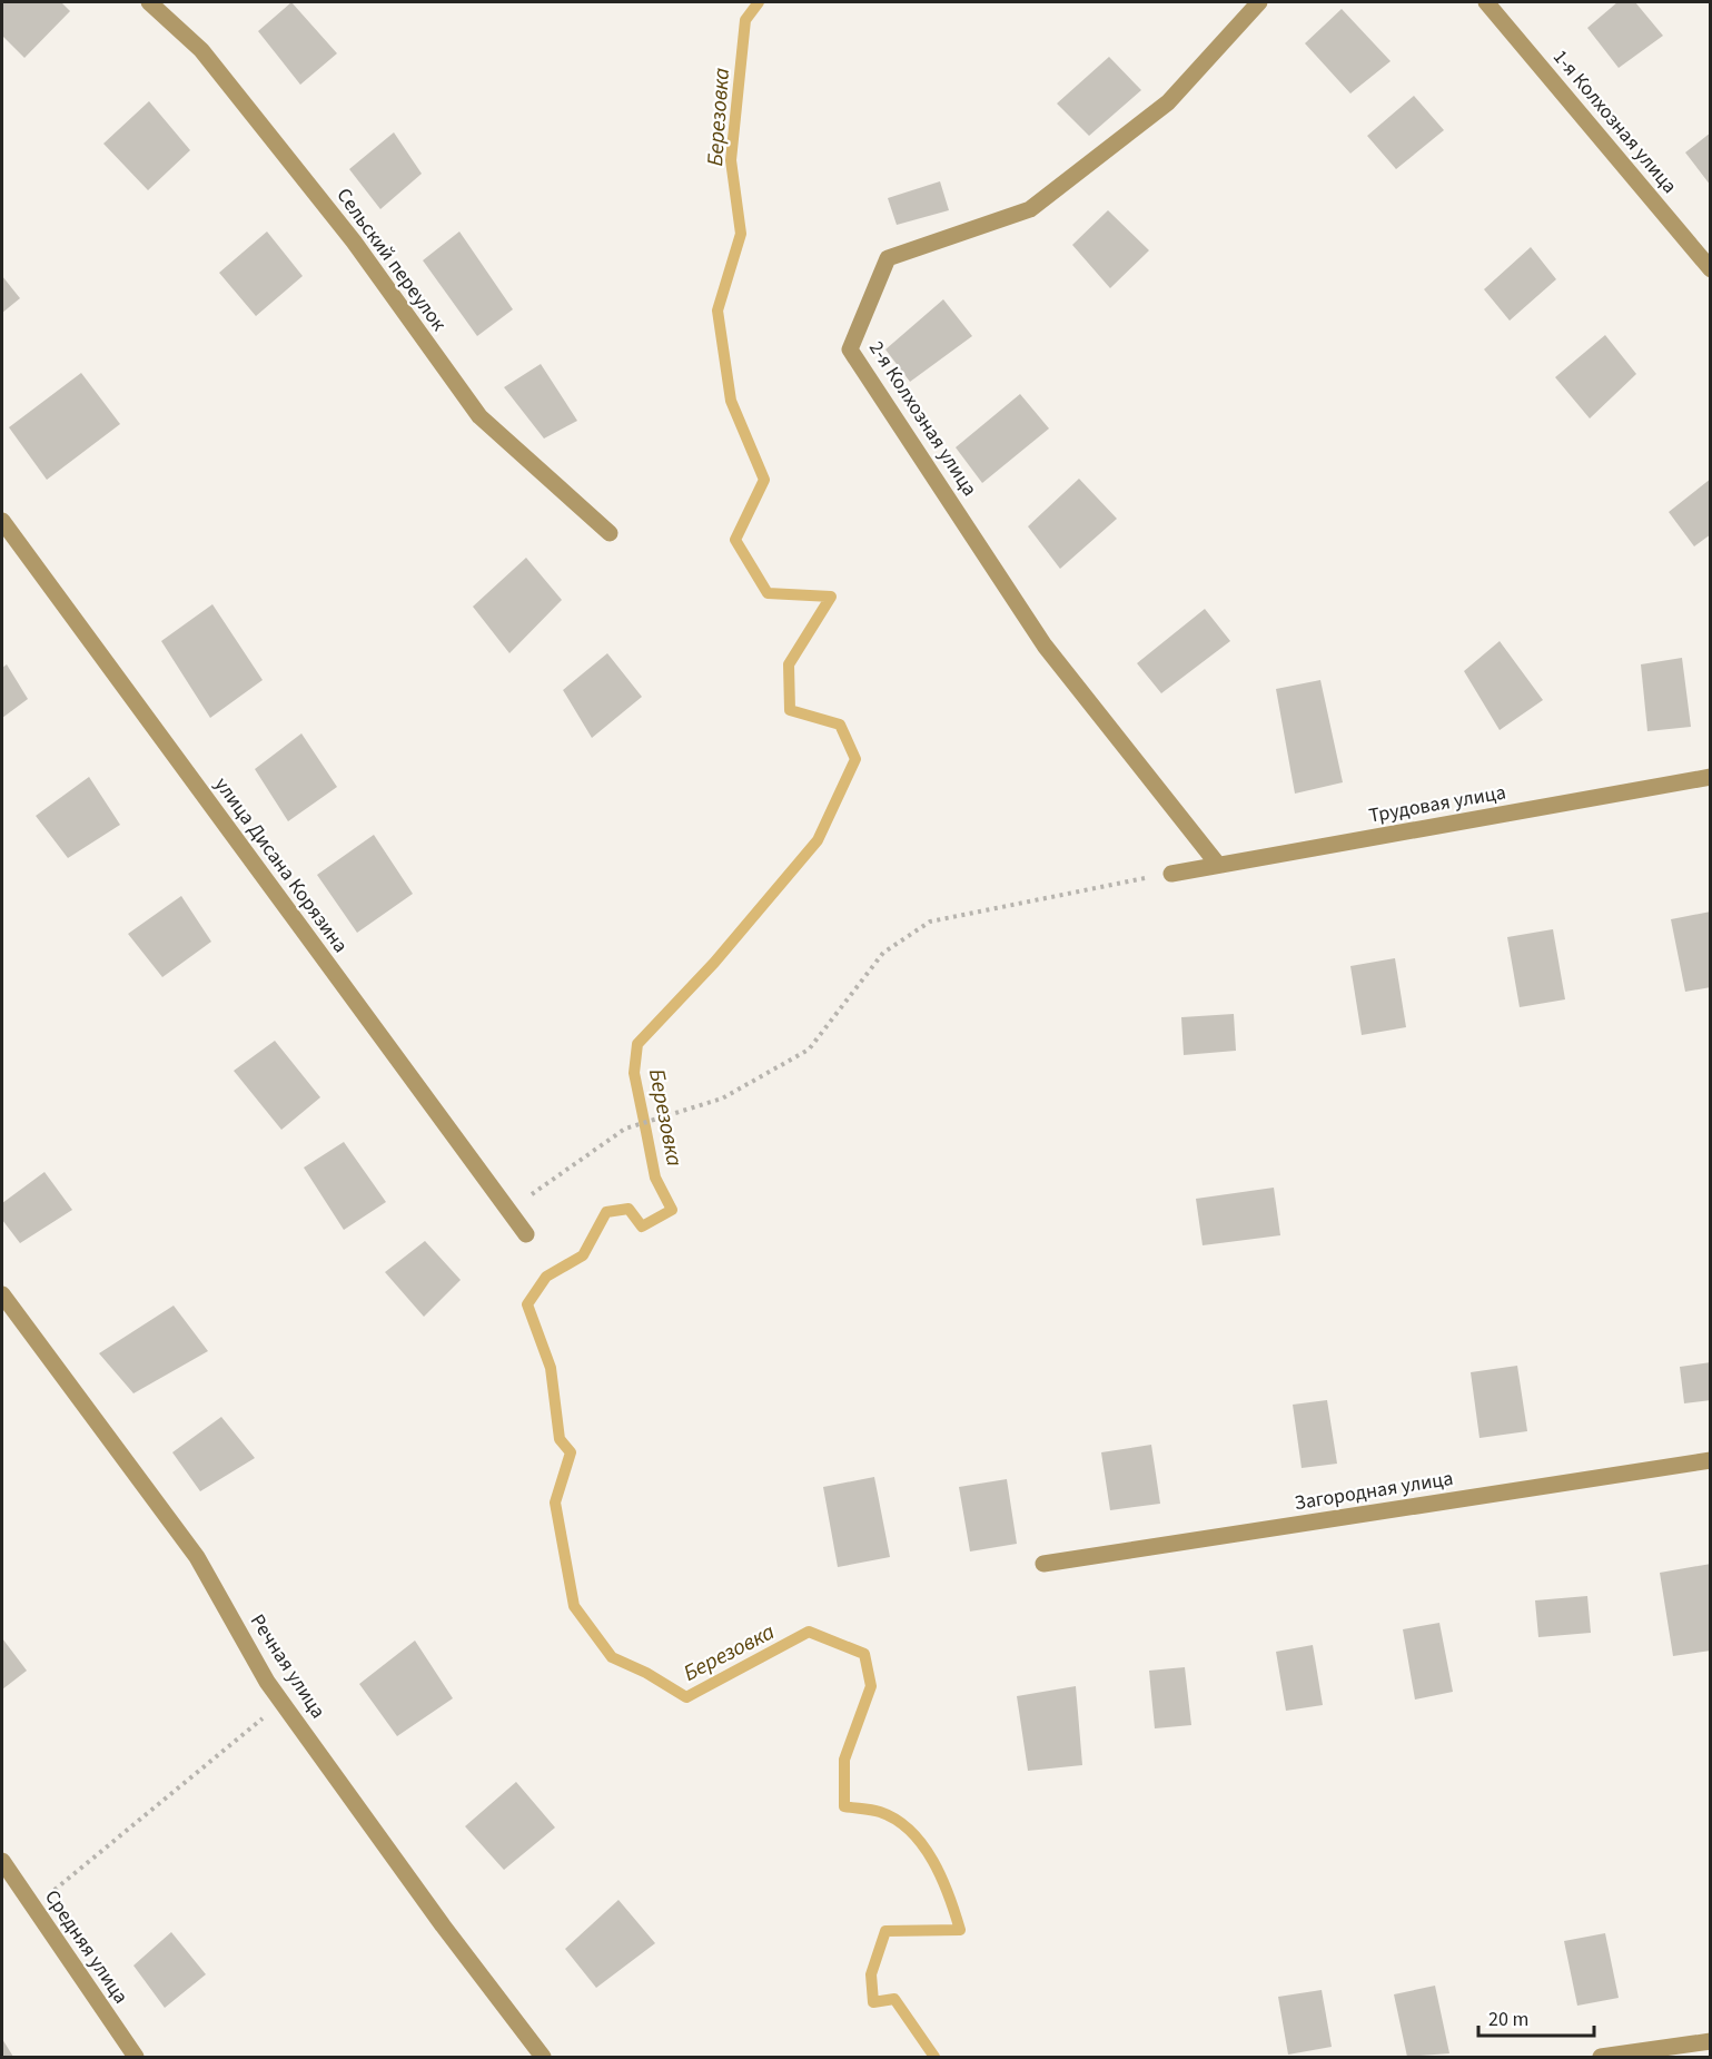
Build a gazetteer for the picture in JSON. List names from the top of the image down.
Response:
{
  "streets": {
    "street": [
      "1-я Колхозная улица",
      "Сельский переулок",
      "2-я Колхозная улица",
      "Трудовая улица",
      "улица Дисана Корязина",
      "Загородная улица",
      "Речная улица",
      "Средняя улица"
    ]
  },
  "crossings": [
    ["2-я Колхозная улица", "Трудовая улица"]
  ],
  "water": ["Березовка"],
  "scale_bar": "20 m"
}
